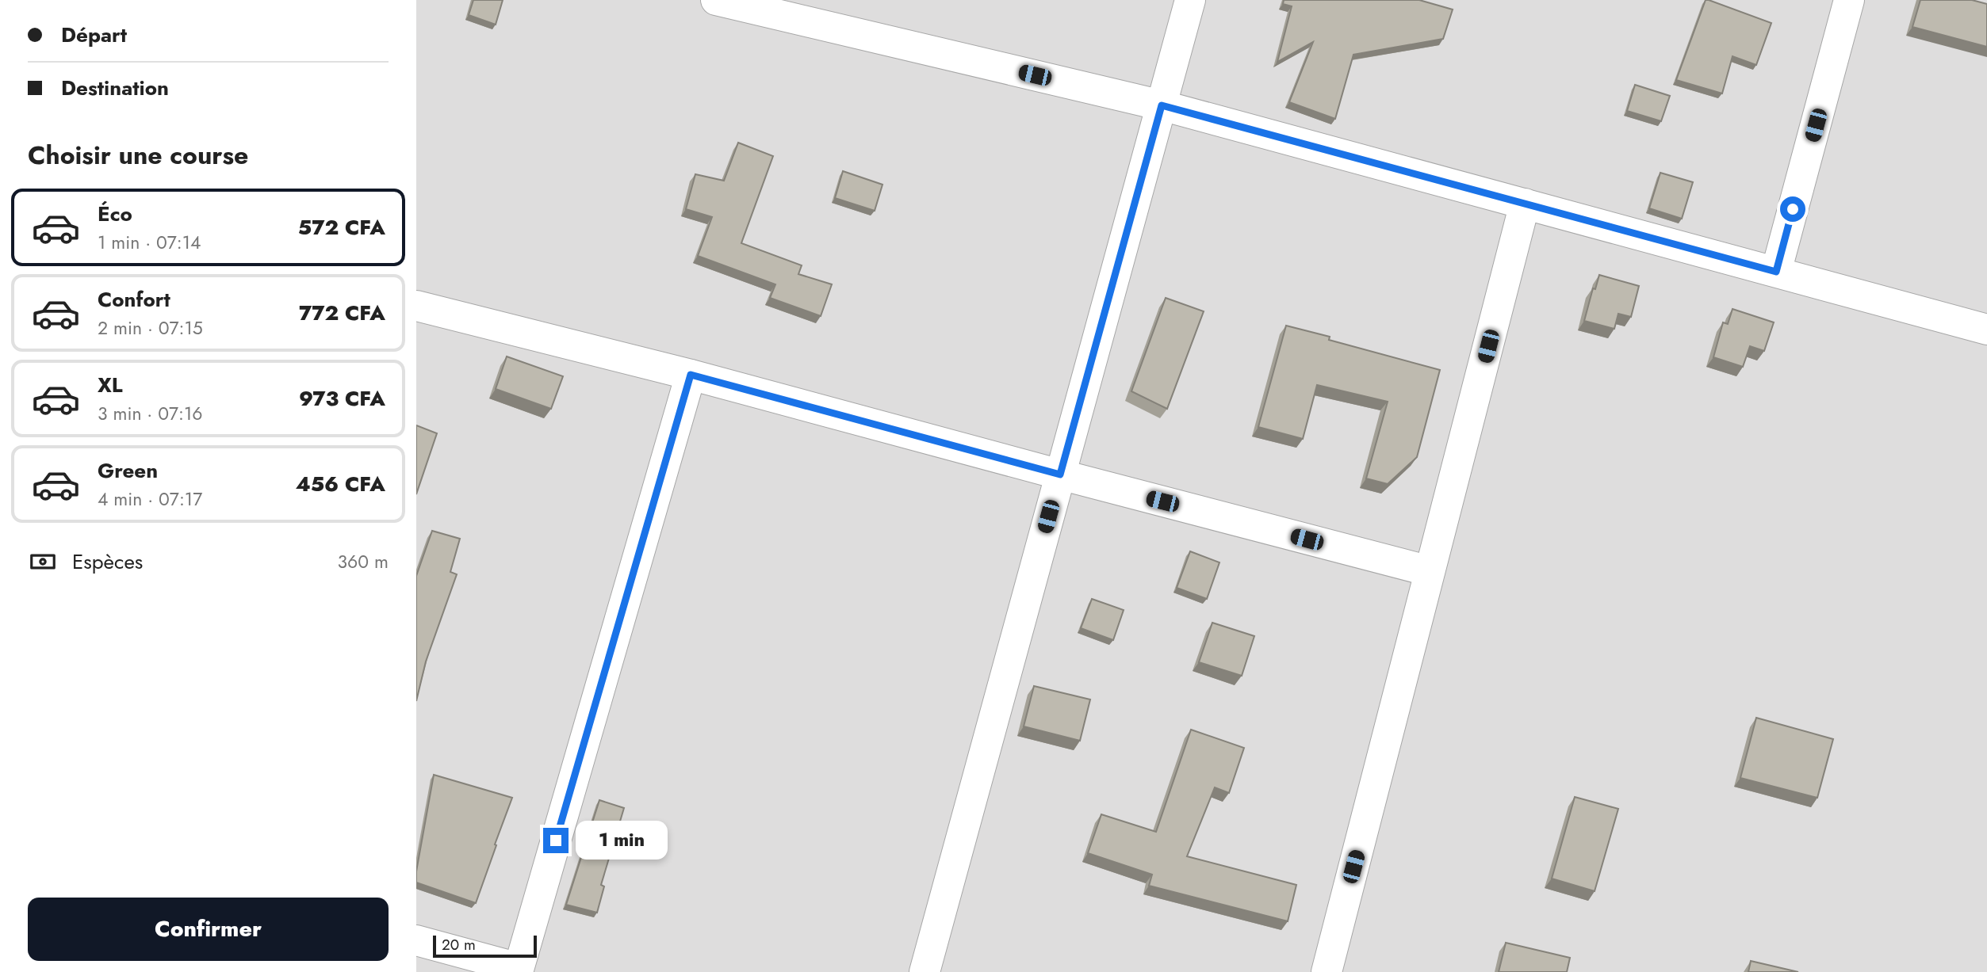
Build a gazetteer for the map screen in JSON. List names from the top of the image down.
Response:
{
  "scale_bar": "20 m",
  "page": {
    "banner": ["Départ", "Destination"],
    "heading": "Choisir une course",
    "list": [
      {
        "name": "Éco",
        "note": "1 min · 07:14",
        "value": "572 CFA"
      },
      {
        "name": "Confort",
        "note": "2 min · 07:15",
        "value": "772 CFA"
      },
      {
        "name": "XL",
        "note": "3 min · 07:16",
        "value": "973 CFA"
      },
      {
        "name": "Green",
        "note": "4 min · 07:17",
        "value": "456 CFA"
      }
    ],
    "pay": ["Espèces", "360 m"],
    "bubble": "1 min",
    "buttons": "Confirmer",
    "scale": "20 m"
  }
}
